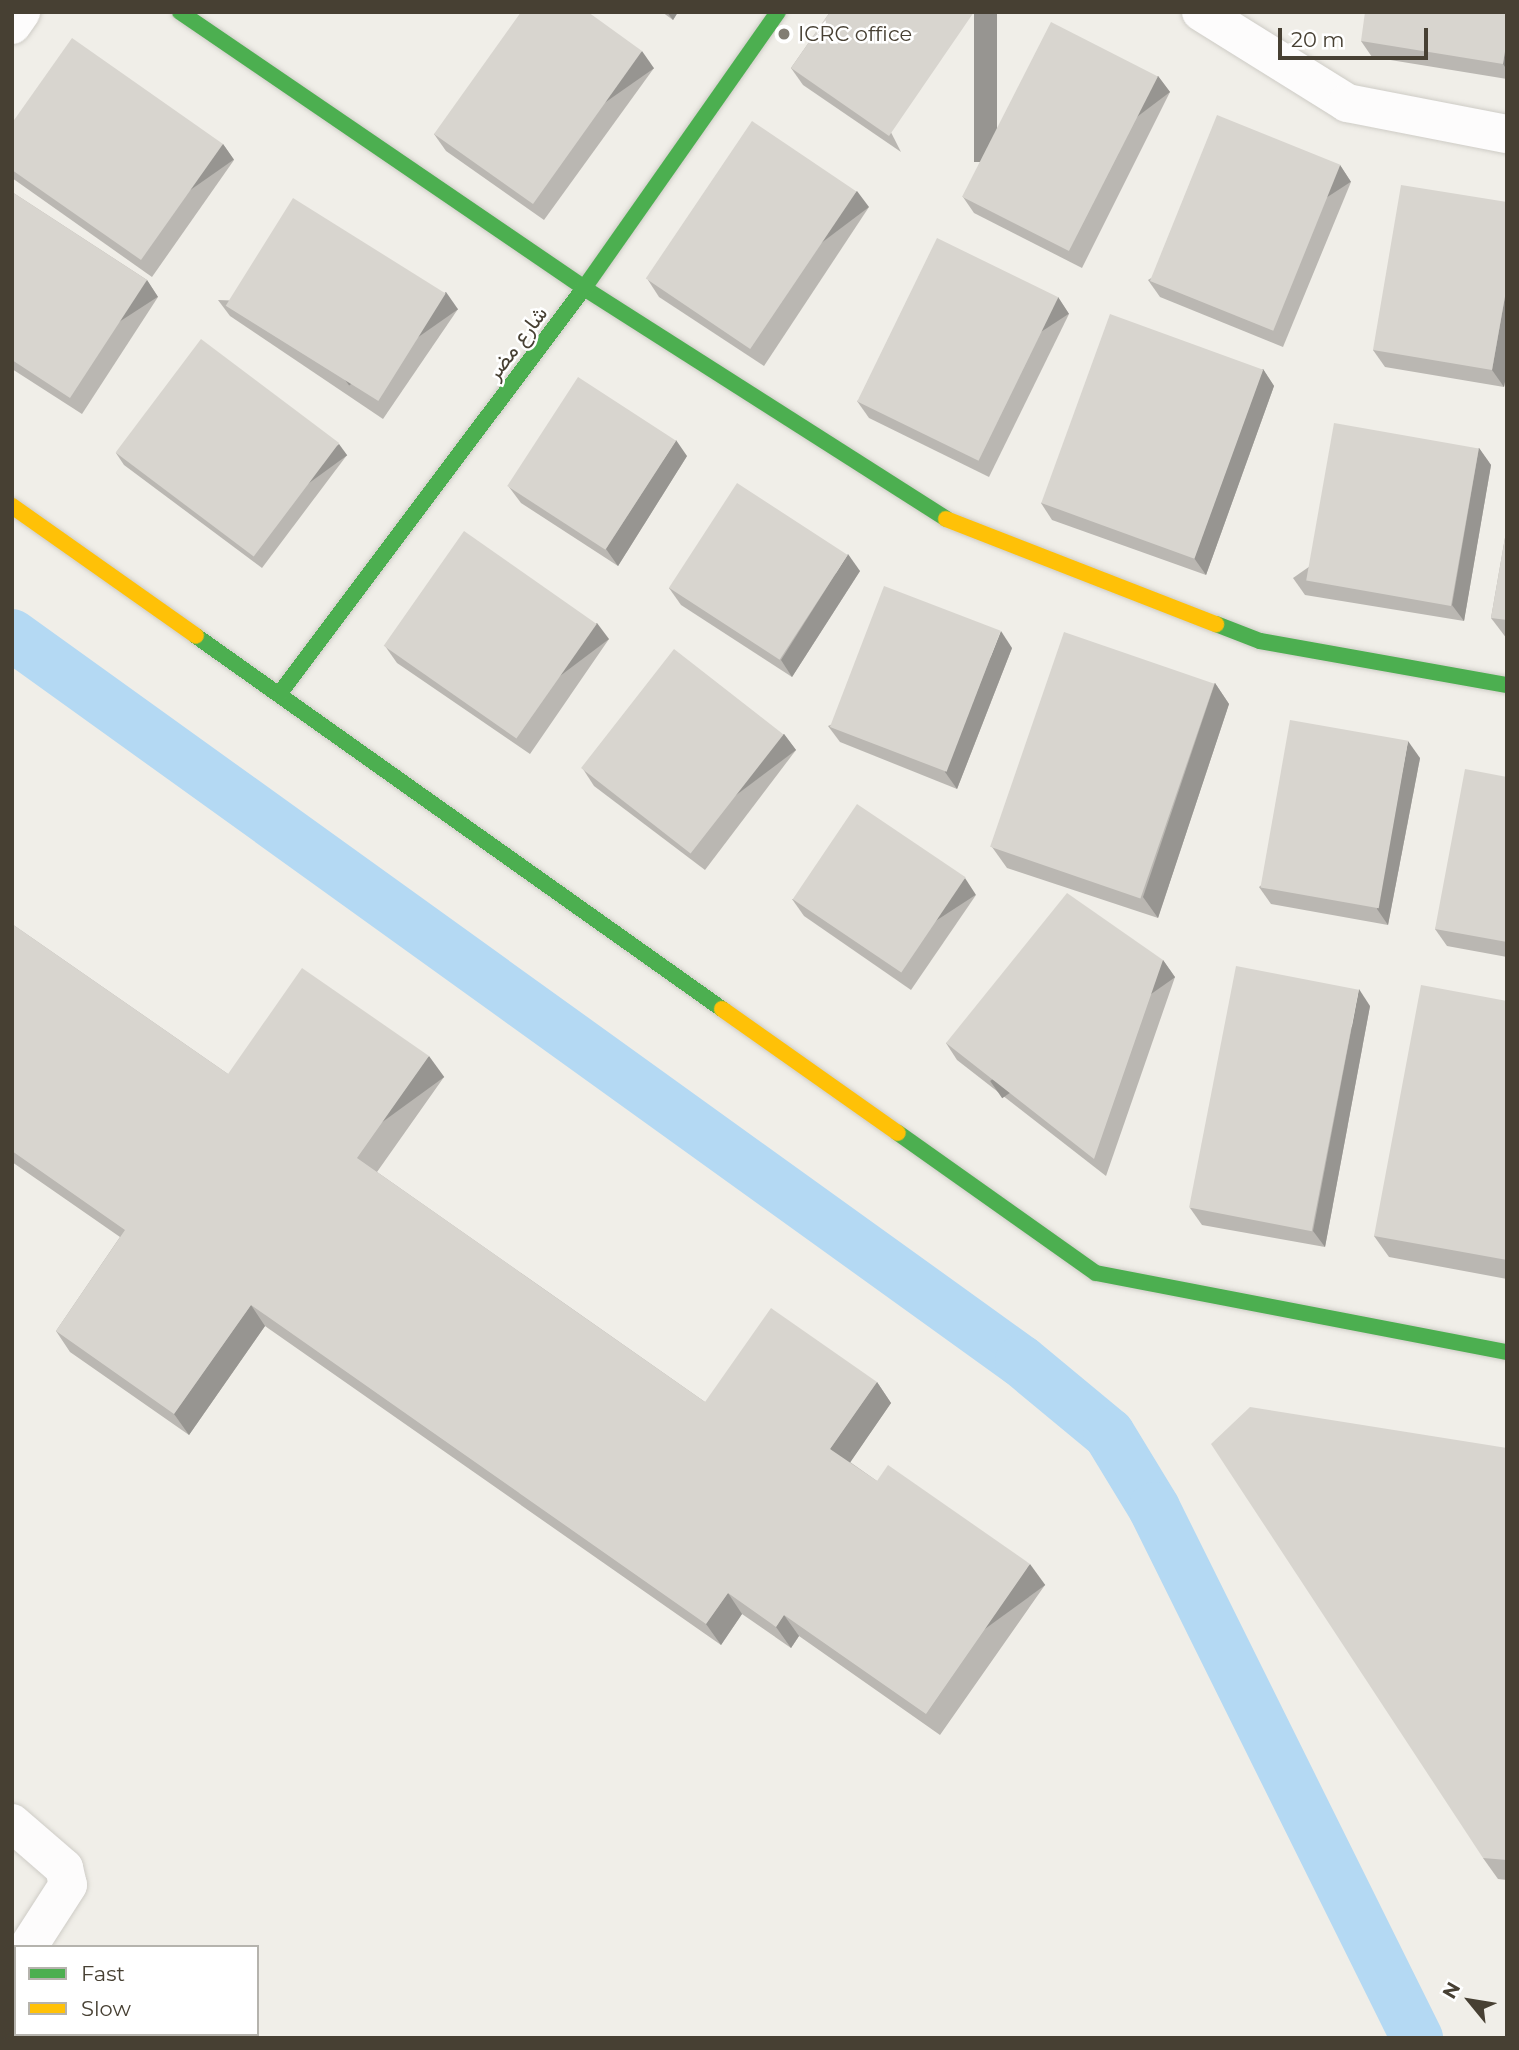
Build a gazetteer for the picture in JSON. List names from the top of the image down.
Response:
{
  "streets": {
    "street": ["شارع مضر"]
  },
  "places": ["ICRC office"],
  "legend": ["Fast", "Slow"],
  "scale_bar": "20 m",
  "north": "top left"
}
